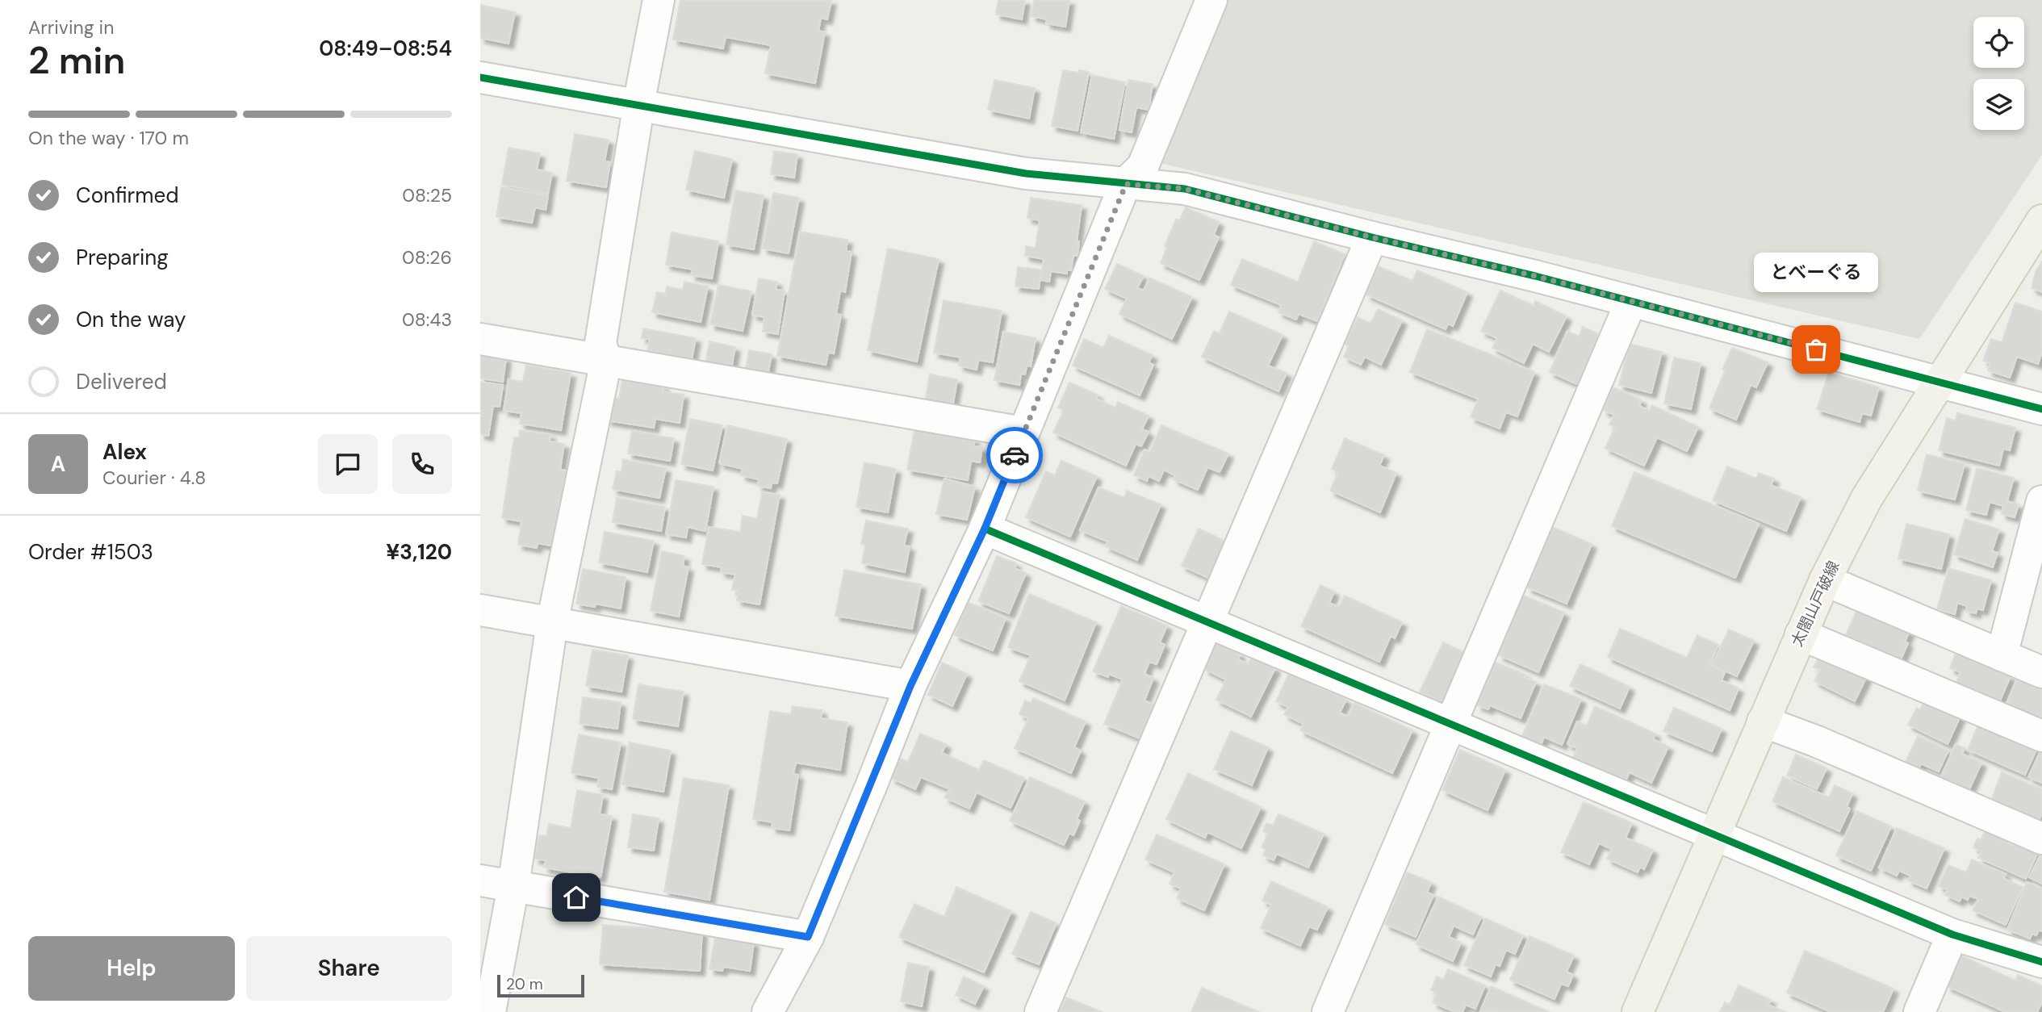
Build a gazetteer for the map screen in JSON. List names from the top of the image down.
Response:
{
  "streets": {
    "main road": ["太閤山戸破線"]
  },
  "places": ["とべーぐる"],
  "scale_bar": "20 m",
  "page": {
    "heading": ["2 min", "Arriving in", "08:49–08:54"],
    "panel": [
      "Alex",
      "Courier · 4.8",
      "Order #1503",
      "¥3,120"
    ],
    "bar": "On the way · 170 m",
    "list": [
      ["Confirmed", "08:25"],
      ["Preparing", "08:26"],
      ["On the way", "08:43"],
      "Delivered"
    ],
    "bubble": "とべーぐる",
    "round": "A",
    "buttons": ["Help", "Share"],
    "scale": "20 m"
  }
}
